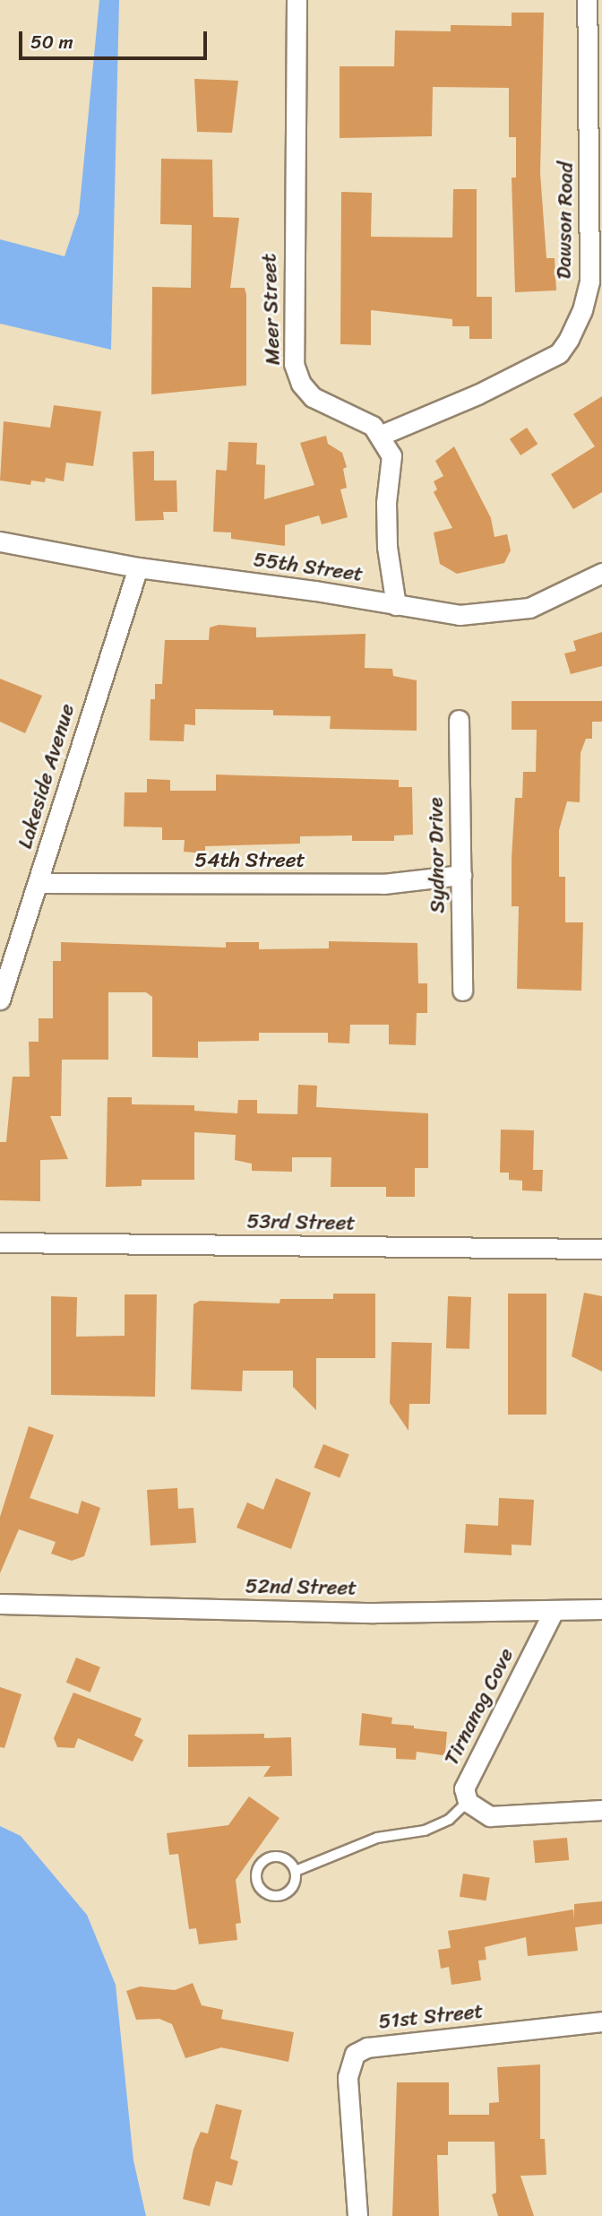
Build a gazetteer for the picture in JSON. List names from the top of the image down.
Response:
{
  "streets": {
    "street": [
      "Dawson Road",
      "Meer Street",
      "55th Street",
      "Lakeside Avenue",
      "Sydnor Drive",
      "54th Street",
      "53rd Street",
      "52nd Street",
      "Tirnanog Cove",
      "51st Street"
    ]
  },
  "crossings": [
    ["Dawson Road", "Meer Street"],
    ["55th Street", "Lakeside Avenue"],
    ["Lakeside Avenue", "54th Street"],
    ["Sydnor Drive", "54th Street"],
    ["52nd Street", "Tirnanog Cove"]
  ],
  "scale_bar": "50 m"
}
